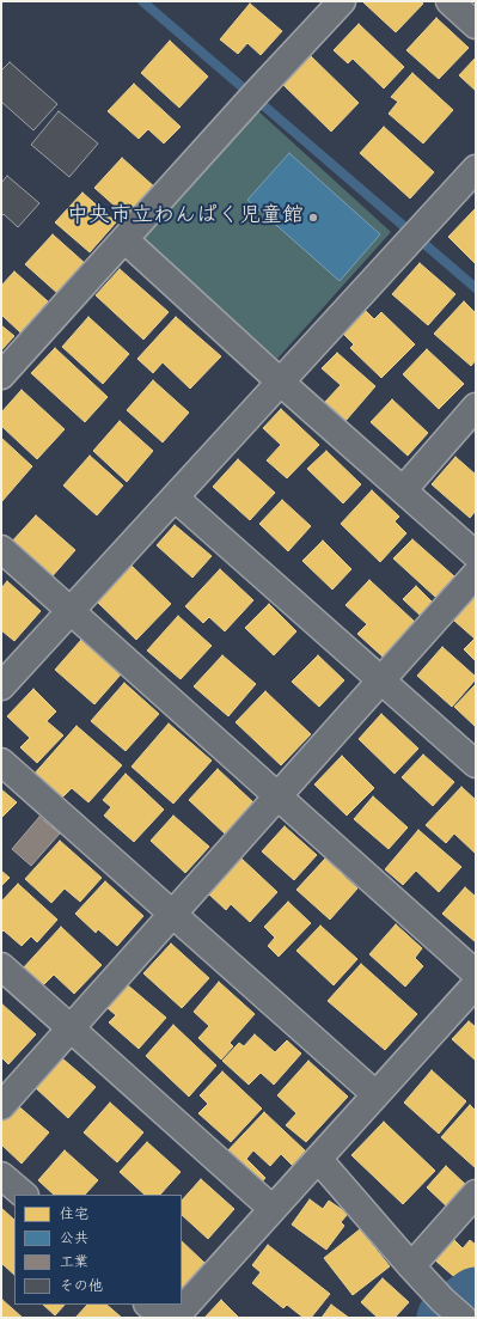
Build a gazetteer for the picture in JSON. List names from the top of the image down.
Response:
{
  "places": ["中央市立わんぱく児童館"],
  "legend": [
    "住宅",
    "公共",
    "工業",
    "その他"
  ]
}
